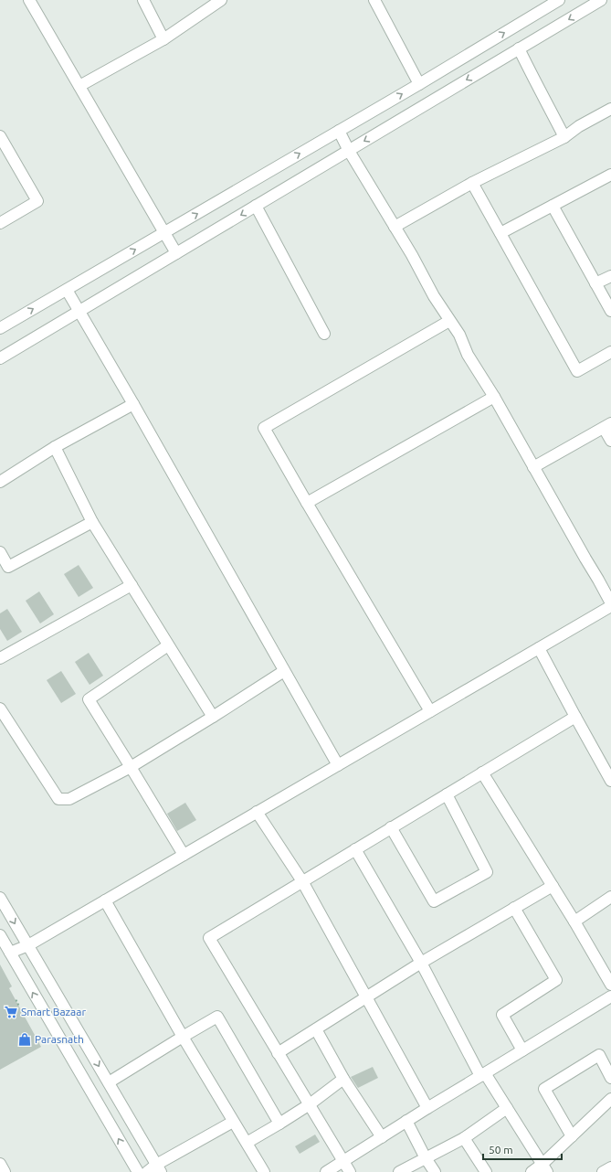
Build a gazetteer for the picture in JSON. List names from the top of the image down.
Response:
{
  "places": {
    "supermarket": ["Smart Bazaar"],
    "shop": ["Parasnath"]
  },
  "scale_bar": "50 m"
}
